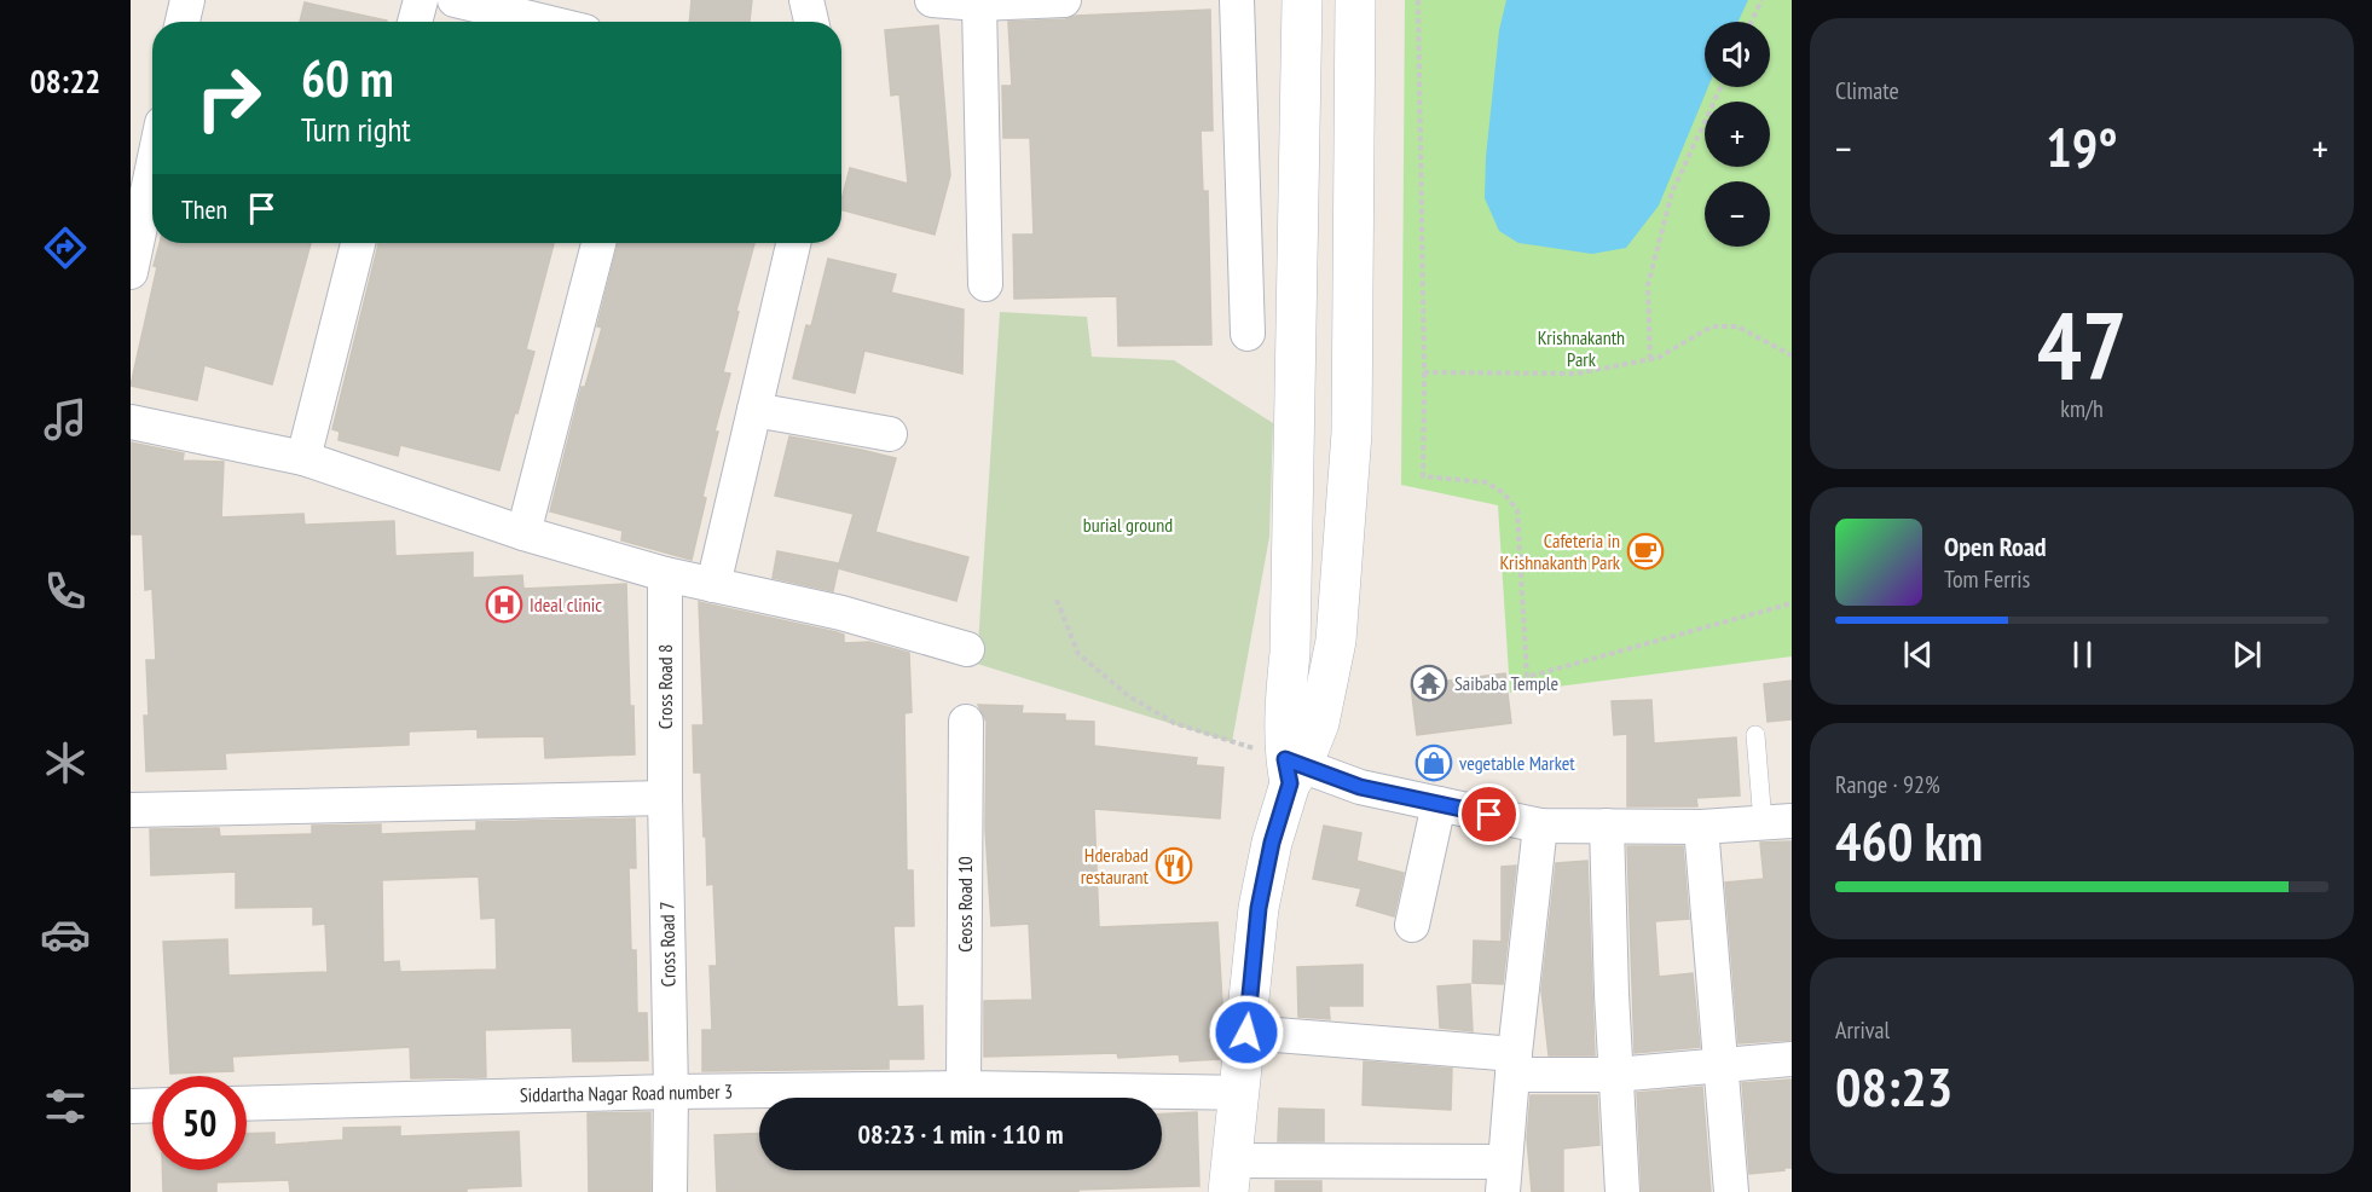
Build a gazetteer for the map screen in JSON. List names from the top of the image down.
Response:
{
  "streets": {
    "street": [
      "Cross Road 8",
      "Ceoss Road 10",
      "Cross Road 7",
      "Siddartha Nagar Road number 3"
    ]
  },
  "crossings": [
    ["Cross Road 8", "Cross Road 7"],
    ["Ceoss Road 10", "Siddartha Nagar Road number 3"],
    ["Cross Road 7", "Siddartha Nagar Road number 3"]
  ],
  "parks": ["Krishnakanth Park", "burial ground"],
  "places": {
    "cafe": ["Cafeteria in Krishnakanth Park"],
    "hospital": ["Ideal clinic"],
    "temple": ["Saibaba Temple"],
    "shop": ["vegetable Market"],
    "restaurant": ["Hderabad restaurant"]
  },
  "page": {
    "tabs": "08:22",
    "tile": [
      "Climate",
      ["47", "km/h"],
      ["Range · 92%", "460 km"],
      ["Arrival", "08:23"]
    ],
    "map_buttons": ["+", "−"],
    "turn": ["60 m", "Turn right"],
    "heat": ["−", "19°", "+"],
    "then": "Then",
    "song": ["Open Road", "Tom Ferris"],
    "limit": "50",
    "trip": "08:23 · 1 min · 110 m"
  }
}
